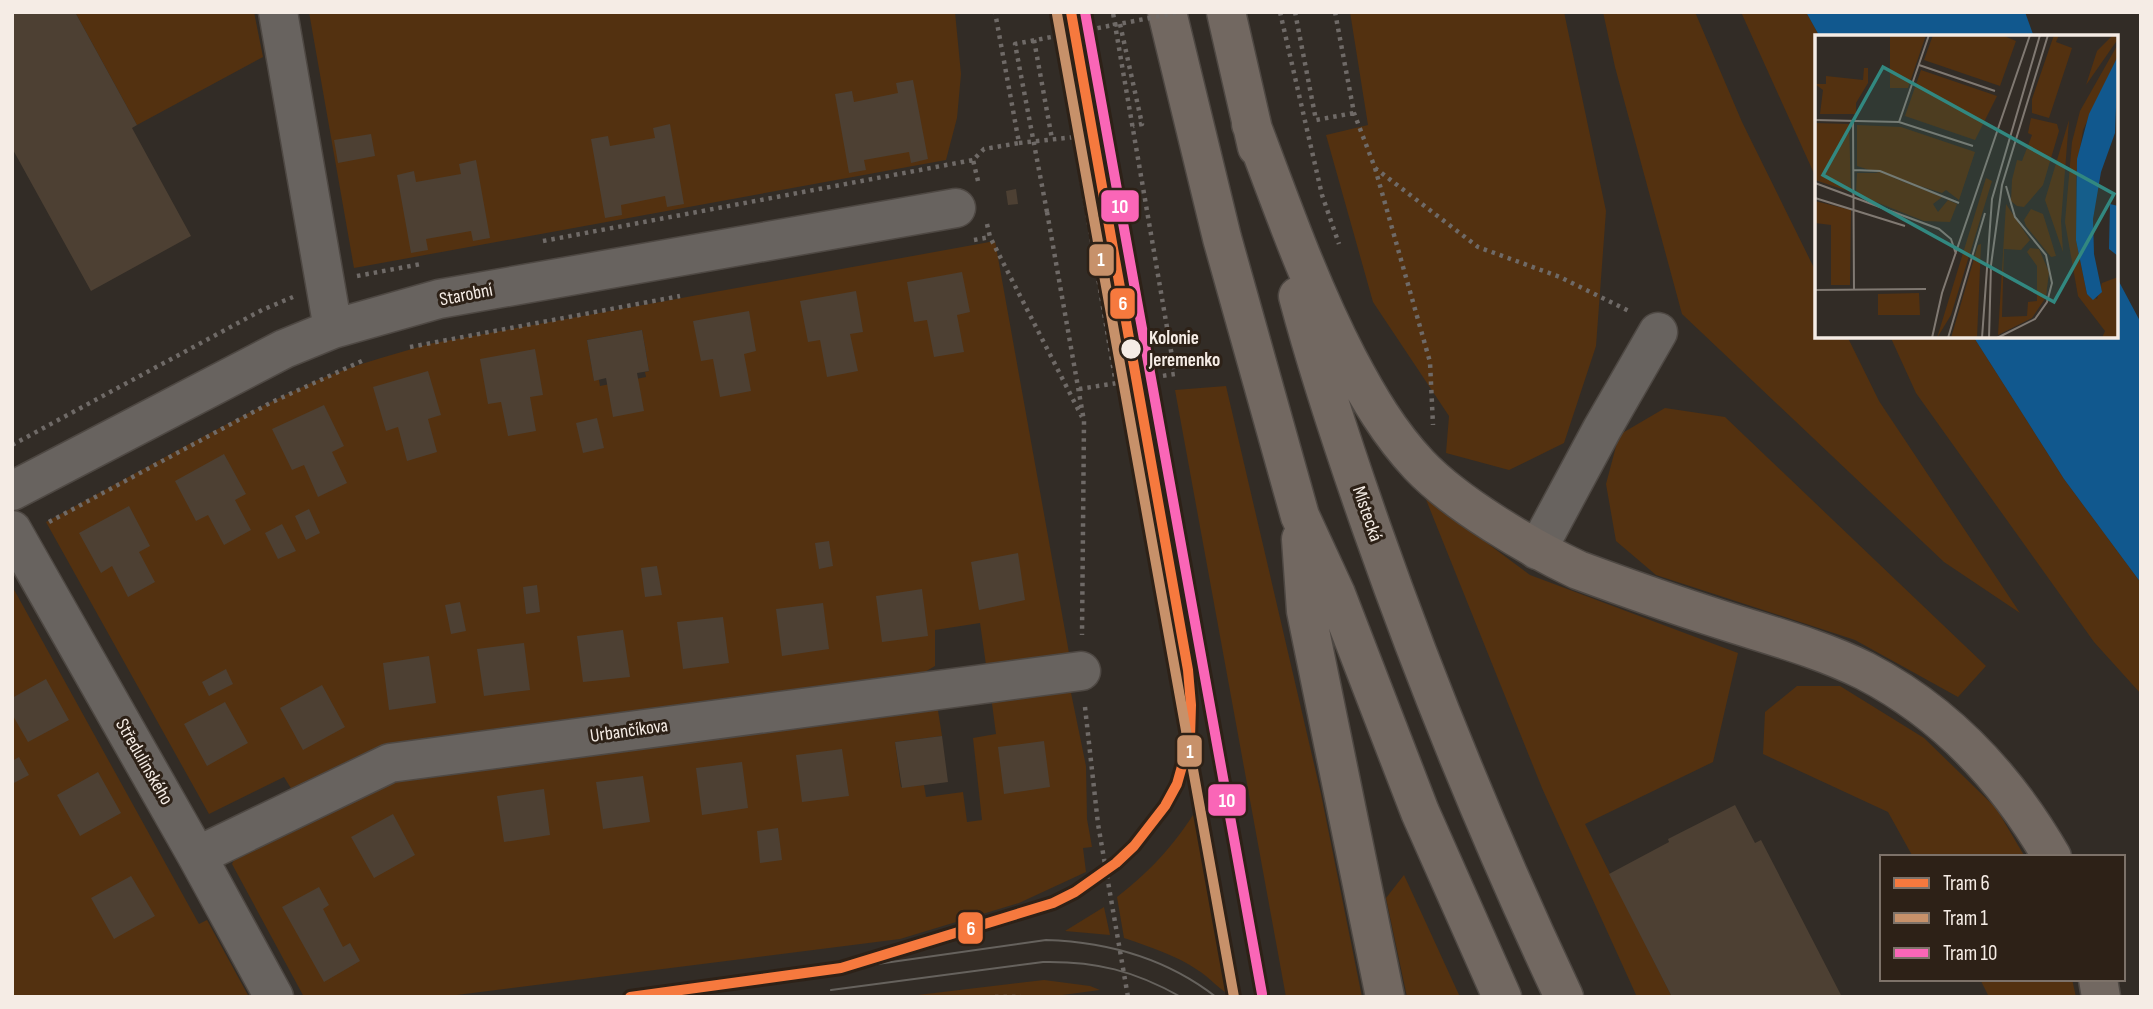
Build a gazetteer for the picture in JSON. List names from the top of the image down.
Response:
{
  "streets": {
    "highway": ["Místecká"],
    "street": ["Starobní", "Urbančíkova", "Středulinského"]
  },
  "crossings": [
    ["Urbančíkova", "Středulinského"]
  ],
  "places": ["Kolonie Jeremenko"],
  "lines": ["tram line 6", "tram line 10", "tram line 1"],
  "legend": ["Tram 6", "Tram 1", "Tram 10"]
}
